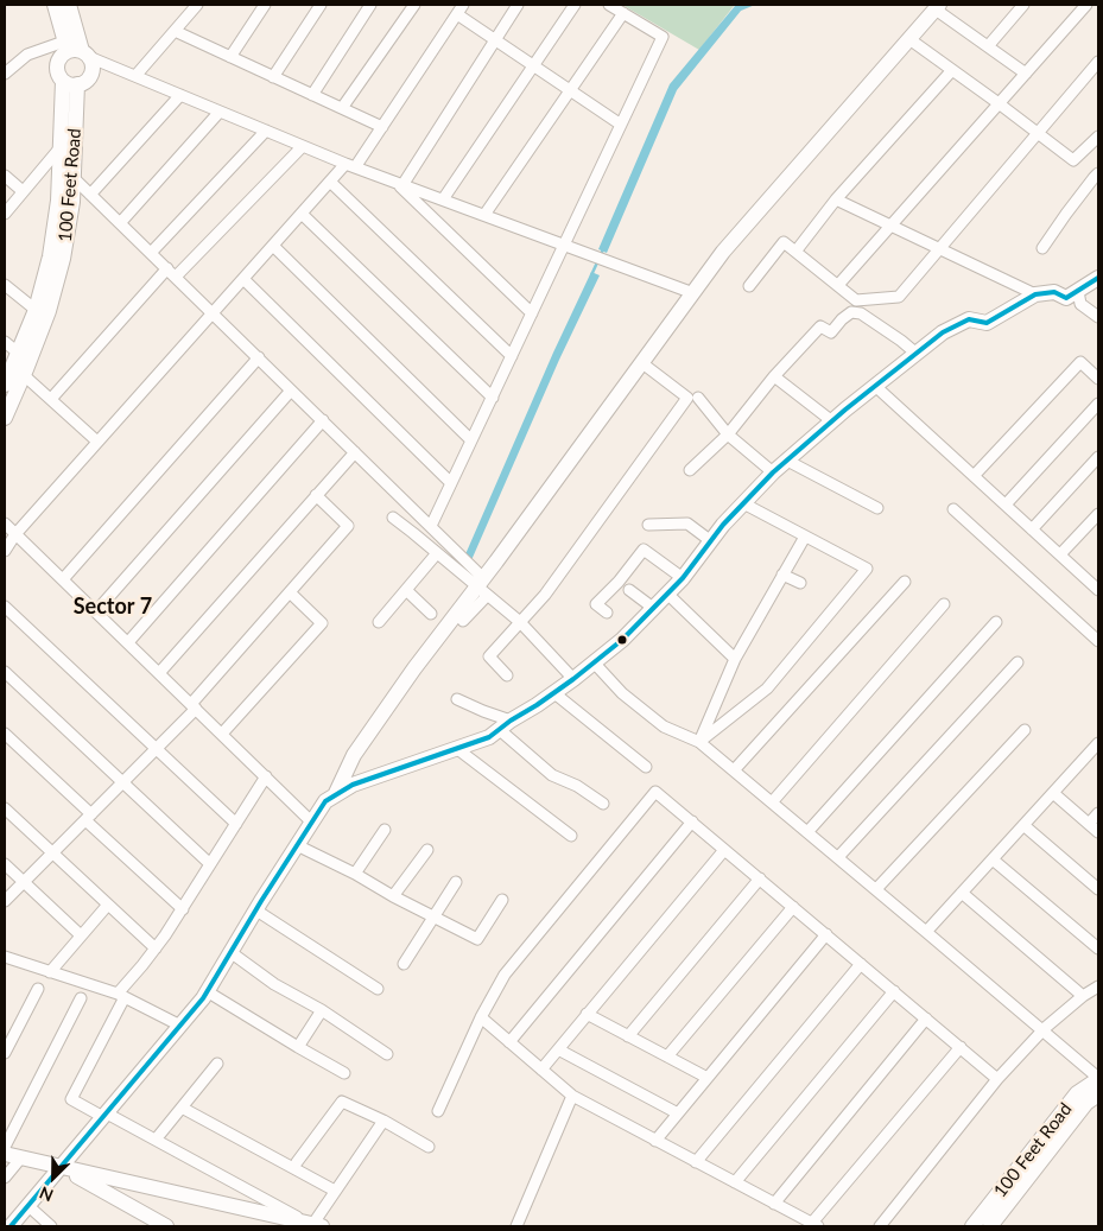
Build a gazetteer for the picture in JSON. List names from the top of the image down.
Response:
{
  "streets": {
    "street": ["100 Feet Road"]
  },
  "districts": ["Sector 7"],
  "north": "bottom left"
}
